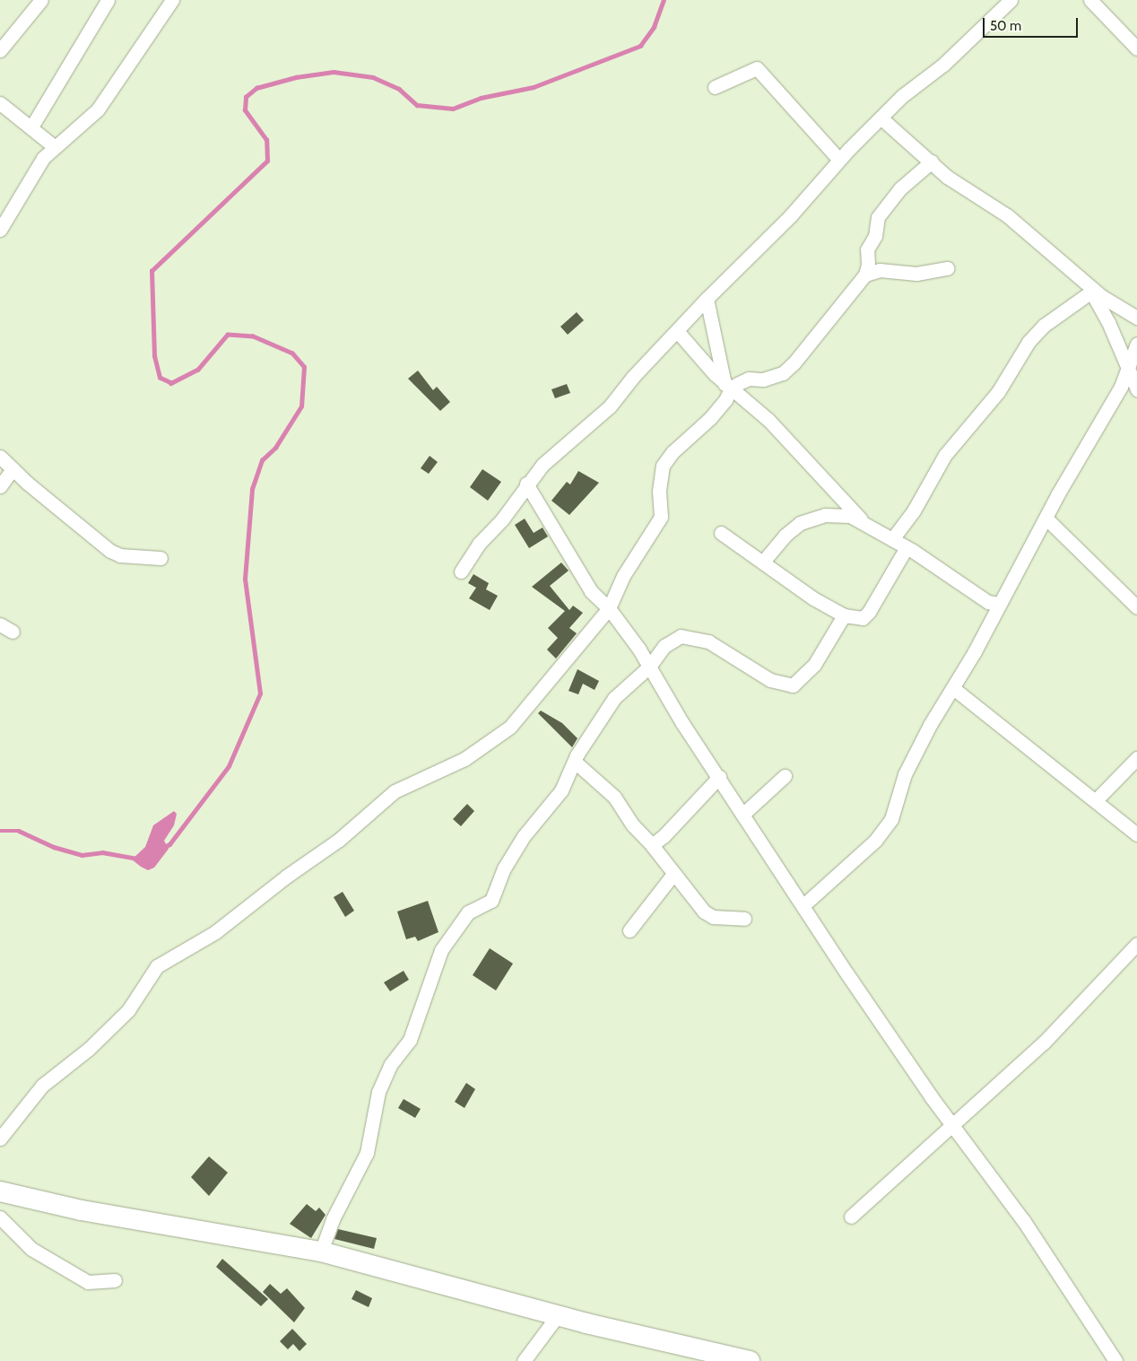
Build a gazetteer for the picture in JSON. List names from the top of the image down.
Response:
{
  "scale_bar": "50 m"
}
